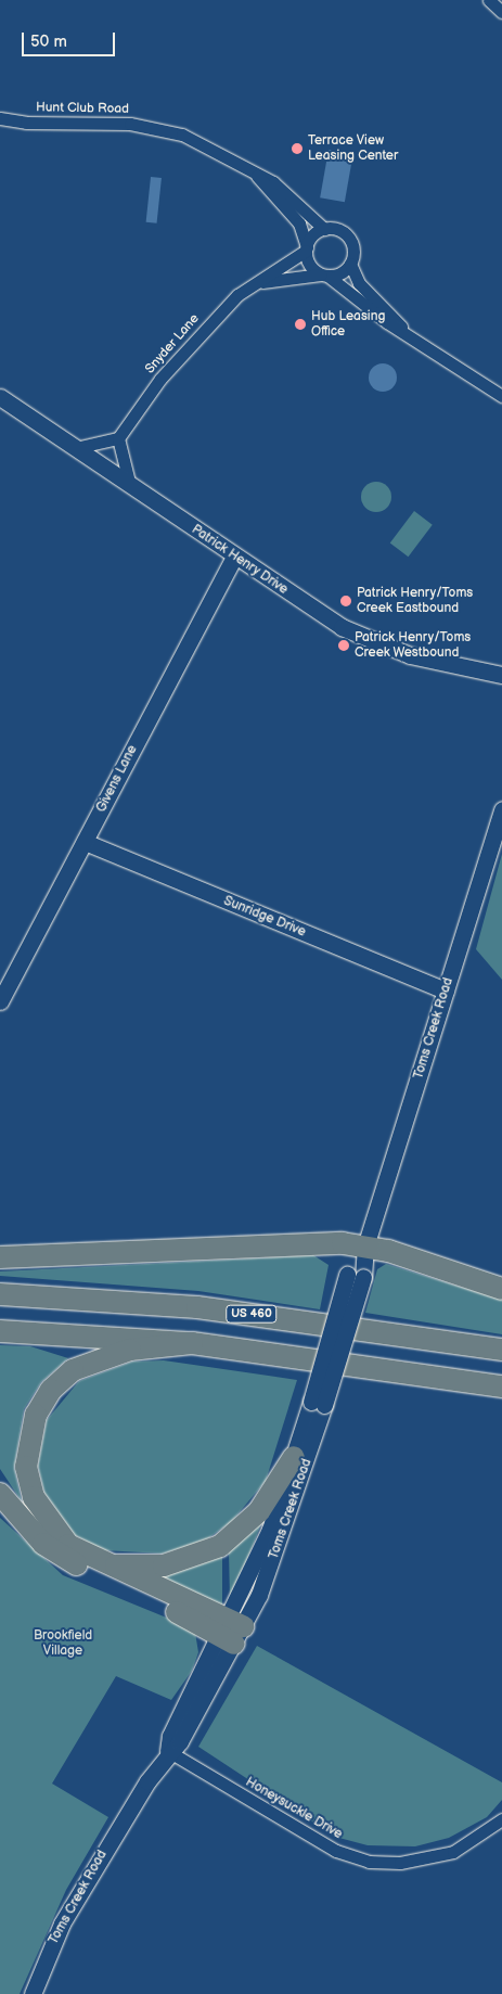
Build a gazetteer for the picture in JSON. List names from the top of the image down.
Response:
{
  "streets": {
    "highway": ["US 460"],
    "main road": [
      "Patrick Henry Drive",
      "Givens Lane",
      "Sunridge Drive",
      "Toms Creek Road"
    ],
    "street": ["Hunt Club Road", "Snyder Lane", "Honeysuckle Drive"]
  },
  "crossings": [
    ["Hunt Club Road", "Snyder Lane"],
    ["Patrick Henry Drive", "Givens Lane"],
    ["Givens Lane", "Sunridge Drive"],
    ["Sunridge Drive", "Toms Creek Road"],
    ["Toms Creek Road", "Honeysuckle Drive"]
  ],
  "parks": ["Brookfield Village"],
  "places": [
    "Terrace View Leasing Center",
    "Hub Leasing Office",
    "Patrick Henry/Toms Creek Eastbound",
    "Patrick Henry/Toms Creek Westbound"
  ],
  "scale_bar": "50 m"
}
